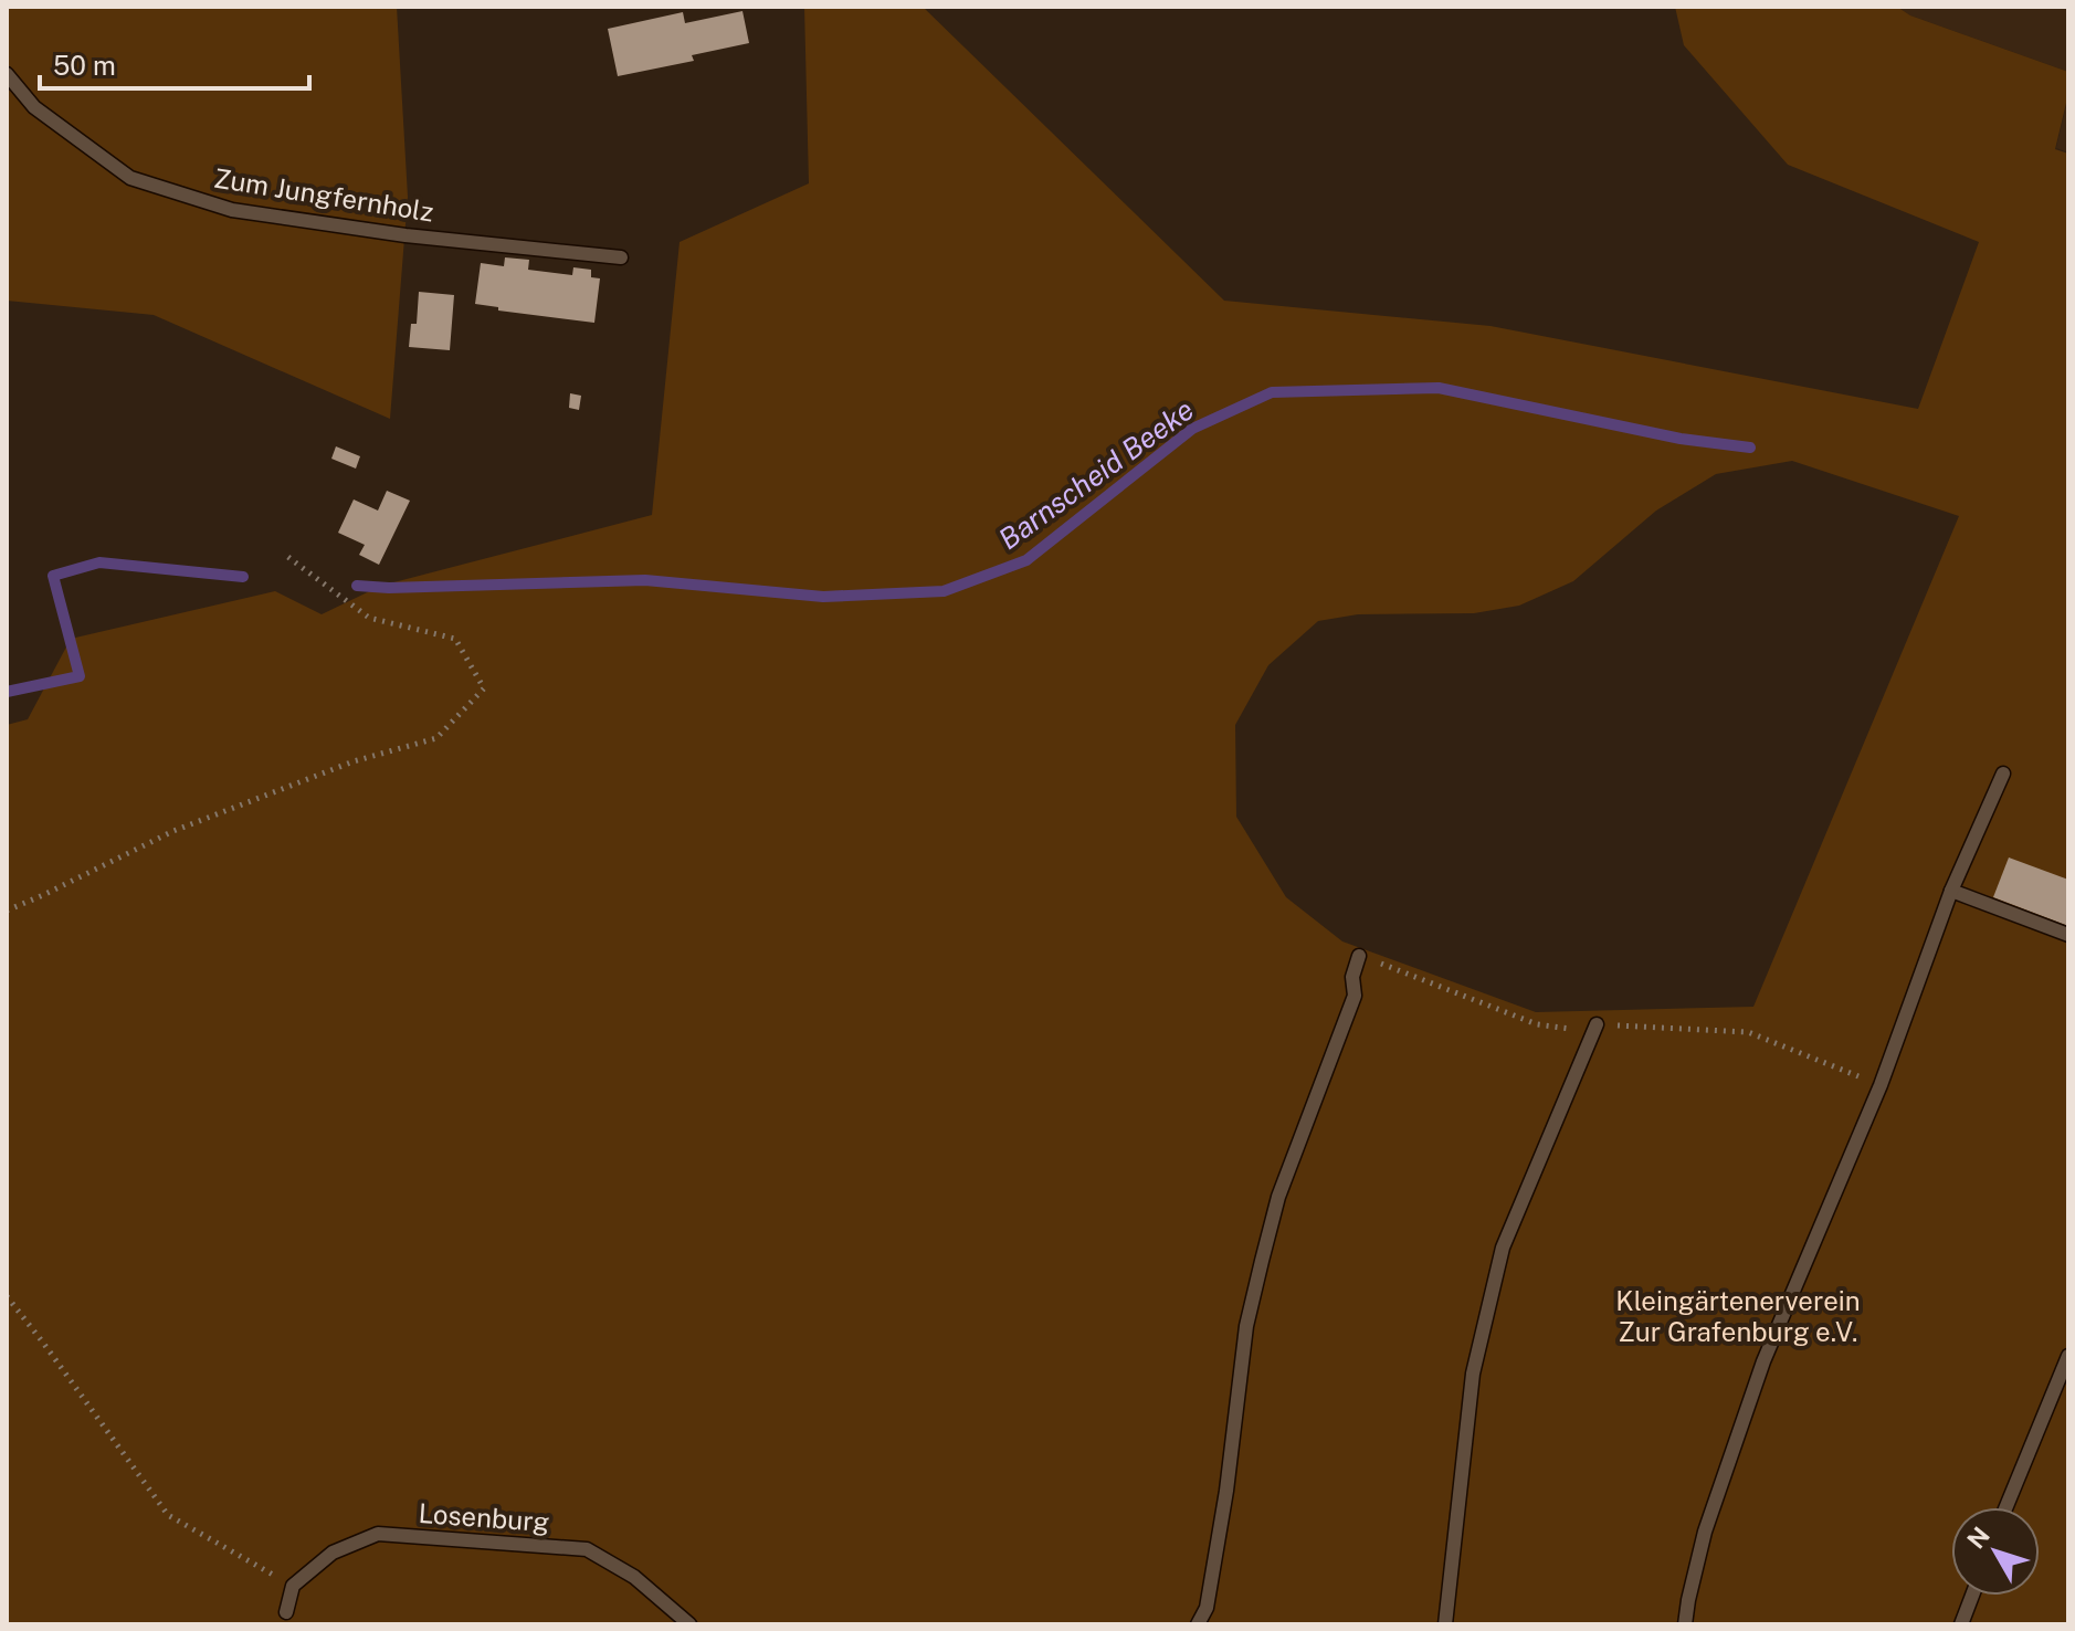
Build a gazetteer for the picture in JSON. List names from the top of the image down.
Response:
{
  "streets": {
    "lane": ["Zum Jungfernholz", "Losenburg"]
  },
  "water": ["Barnscheid Beeke"],
  "parks": ["Kleingärtenerverein Zur Grafenburg e.V."],
  "scale_bar": "50 m",
  "north": "top left"
}
